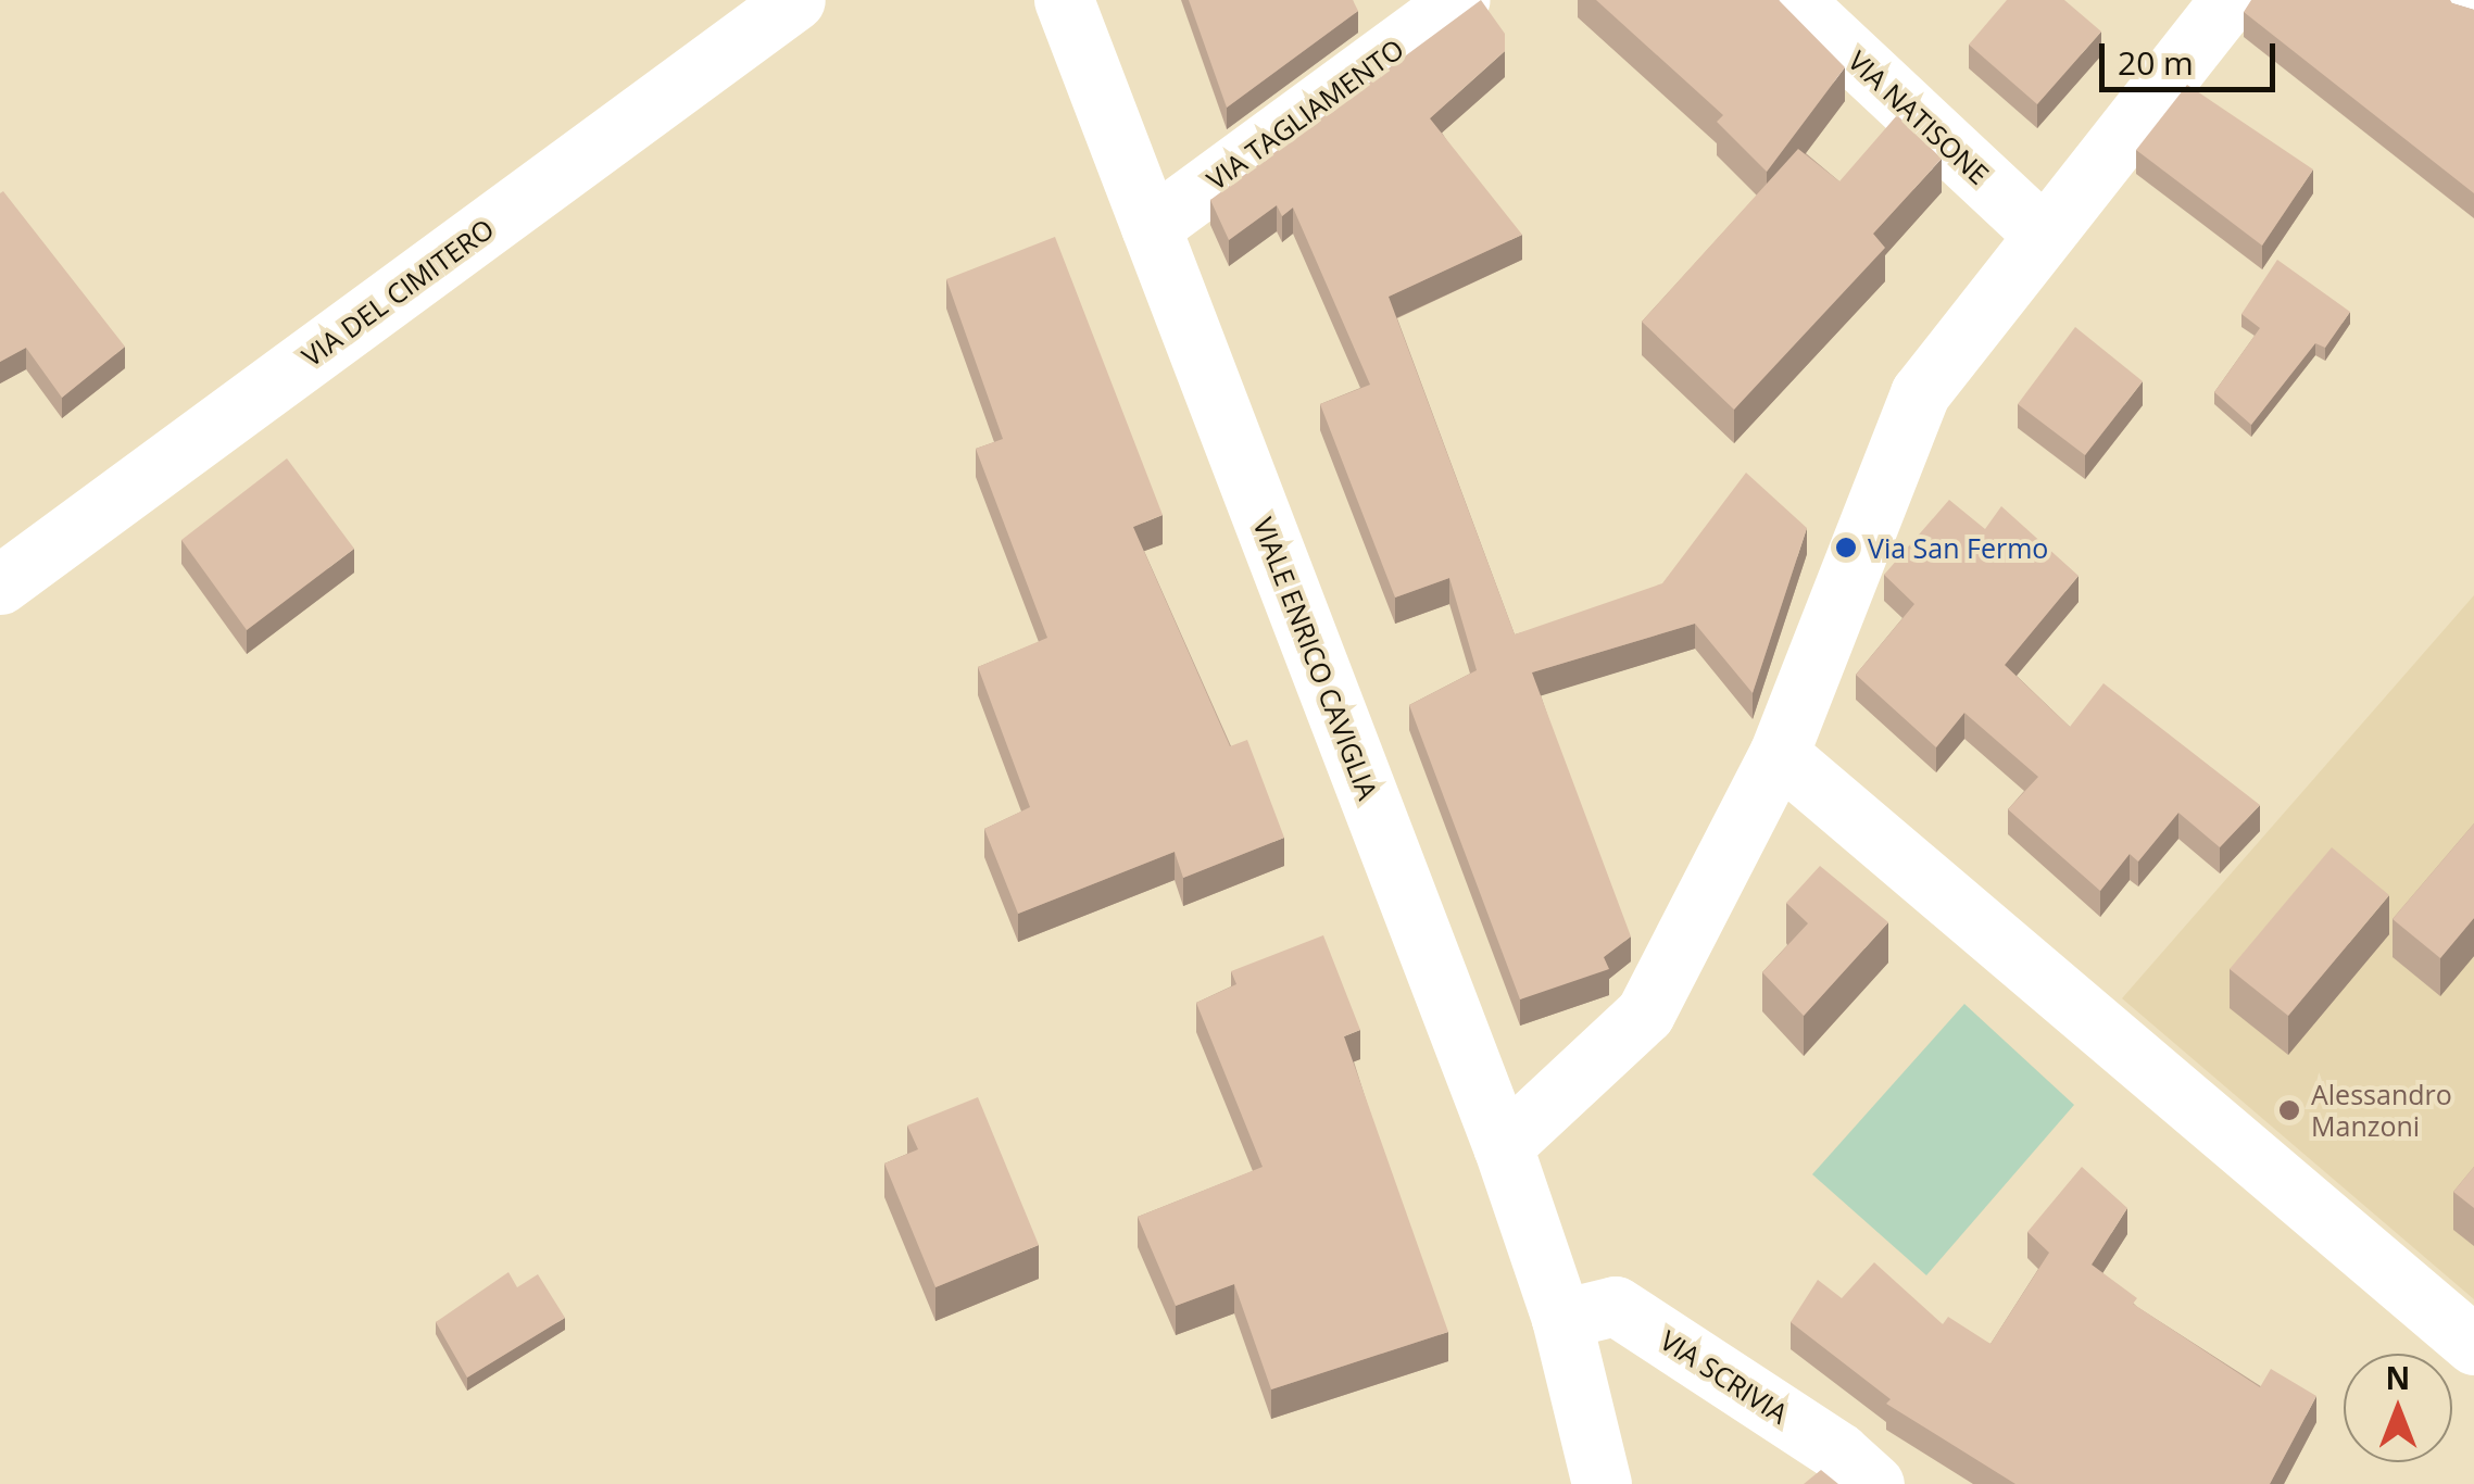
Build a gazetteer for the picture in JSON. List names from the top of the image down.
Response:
{
  "streets": {
    "street": [
      "VIA TAGLIAMENTO",
      "VIA NATISONE",
      "VIA DEL CIMITERO",
      "VIALE ENRICO CAVIGLIA",
      "VIA SCRIVIA"
    ]
  },
  "crossings": [
    ["VIA TAGLIAMENTO", "VIALE ENRICO CAVIGLIA"],
    ["VIALE ENRICO CAVIGLIA", "VIA SCRIVIA"]
  ],
  "places": ["Via San Fermo", "Alessandro Manzoni"],
  "scale_bar": "20 m",
  "north": "top"
}
